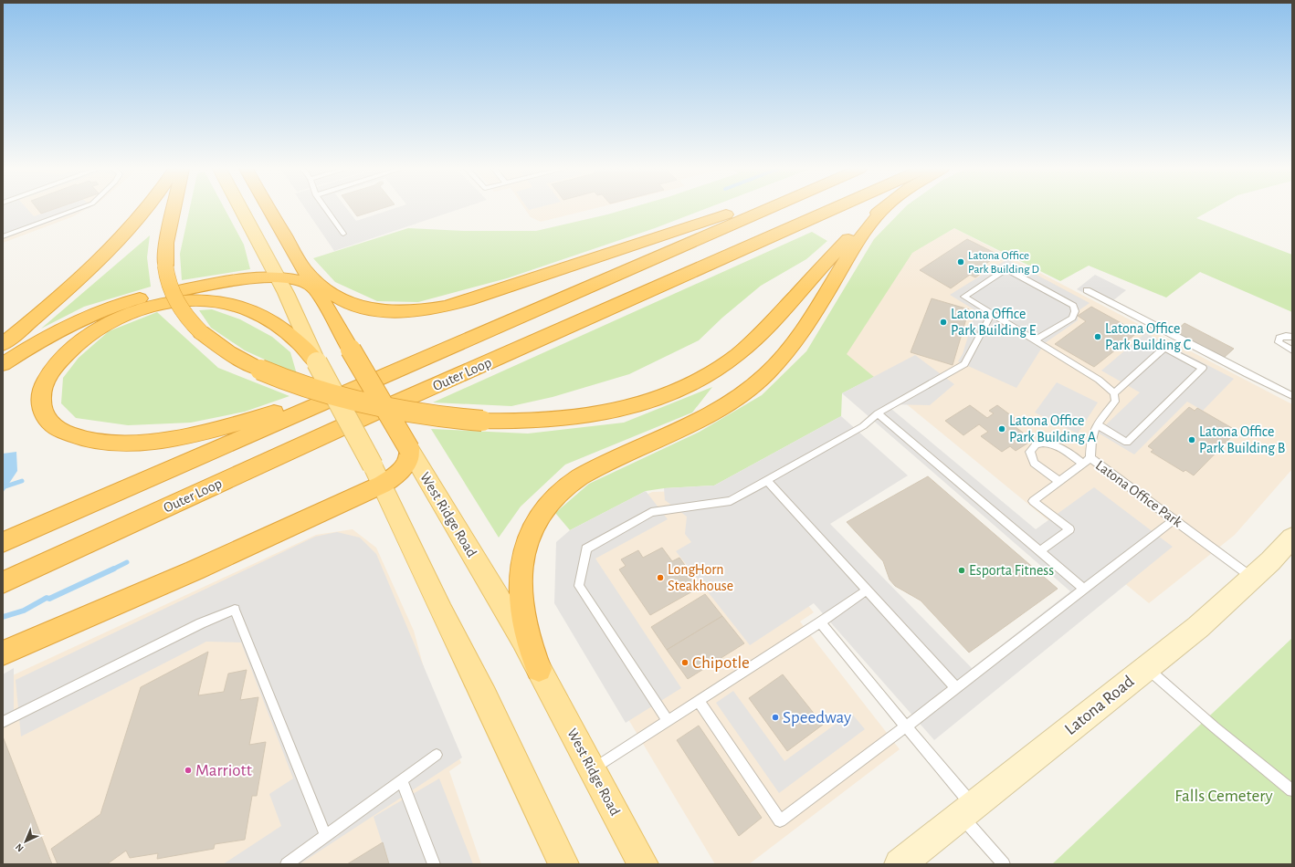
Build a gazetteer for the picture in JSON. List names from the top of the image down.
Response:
{
  "streets": {
    "highway": ["Outer Loop", "West Ridge Road"],
    "street": ["Latona Road"],
    "lane": ["Latona Office Park"]
  },
  "crossings": [
    ["Latona Office Park", "Latona Road"]
  ],
  "parks": ["Falls Cemetery"],
  "places": [
    "Latona Office Park Building D",
    "Latona Office Park Building E",
    "Latona Office Park Building C",
    "Latona Office Park Building A",
    "Latona Office Park Building B",
    "Esporta Fitness",
    "LongHorn Steakhouse",
    "Chipotle",
    "Speedway",
    "Marriott"
  ],
  "north": "bottom left"
}
